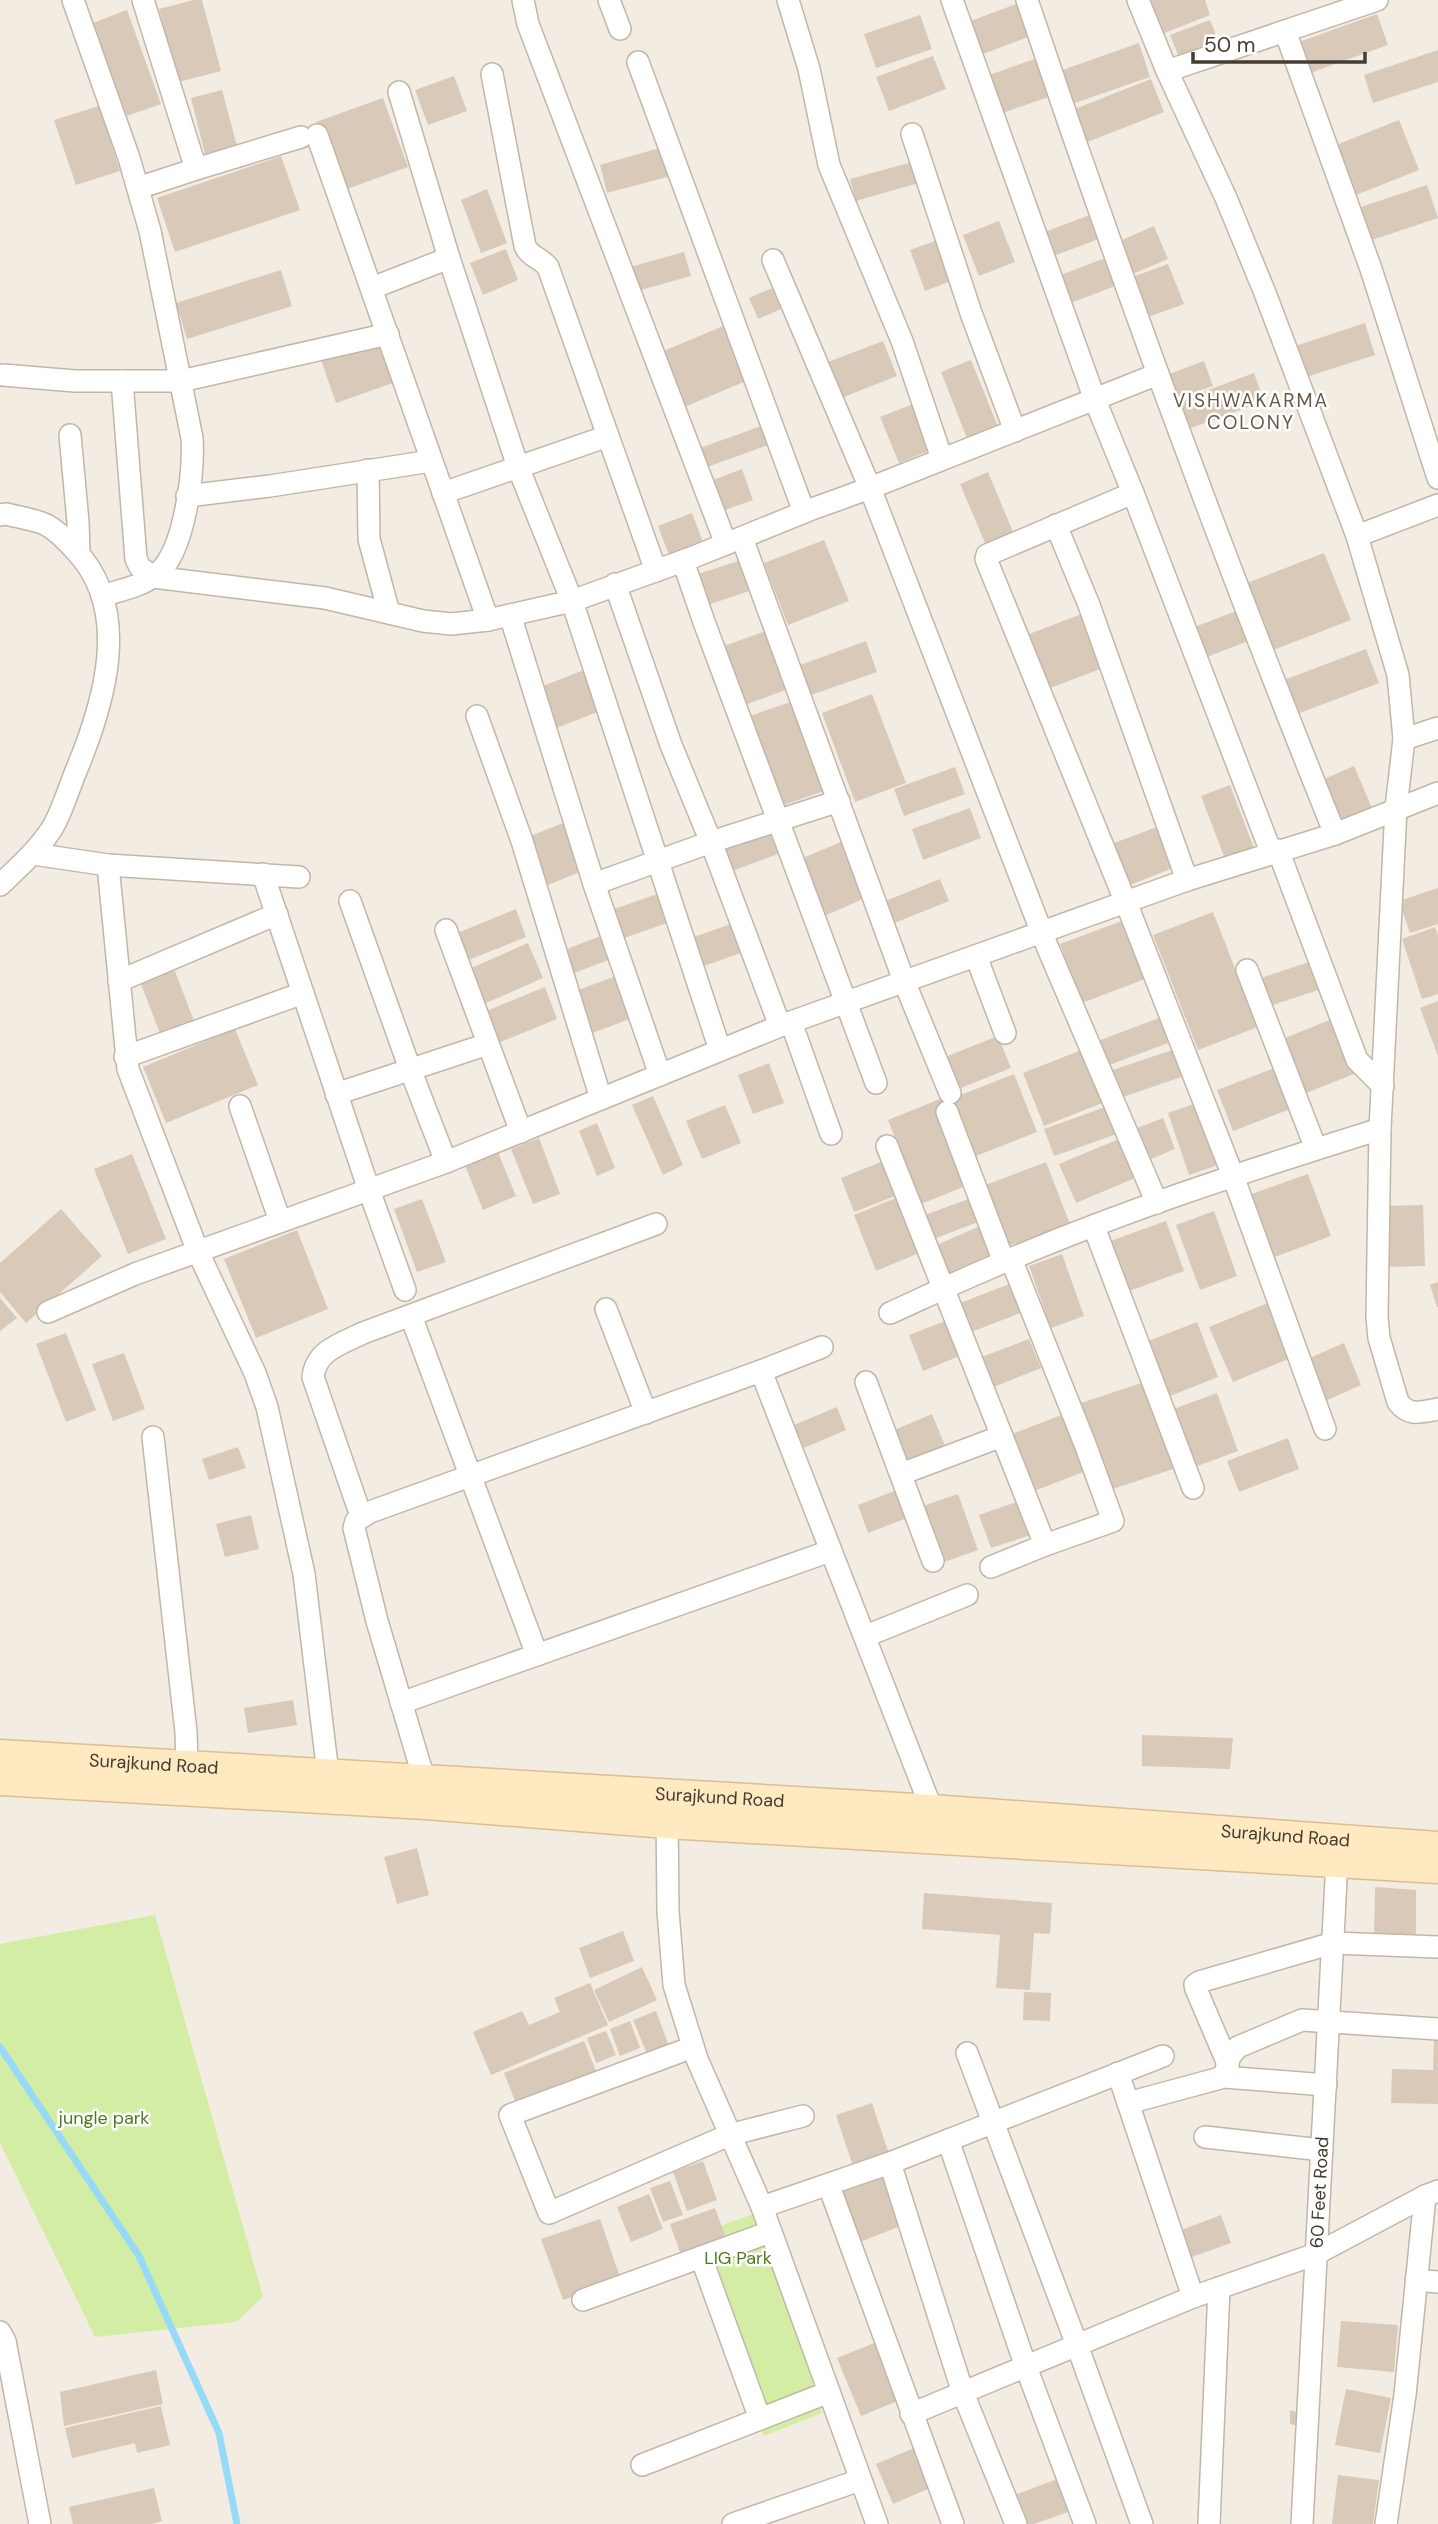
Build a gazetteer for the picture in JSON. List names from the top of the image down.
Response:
{
  "streets": {
    "main road": ["Surajkund Road"],
    "street": ["60 Feet Road"]
  },
  "crossings": [
    ["Surajkund Road", "60 Feet Road"]
  ],
  "districts": ["VISHWAKARMA COLONY"],
  "parks": ["jungle park", "LIG Park"],
  "scale_bar": "50 m"
}
